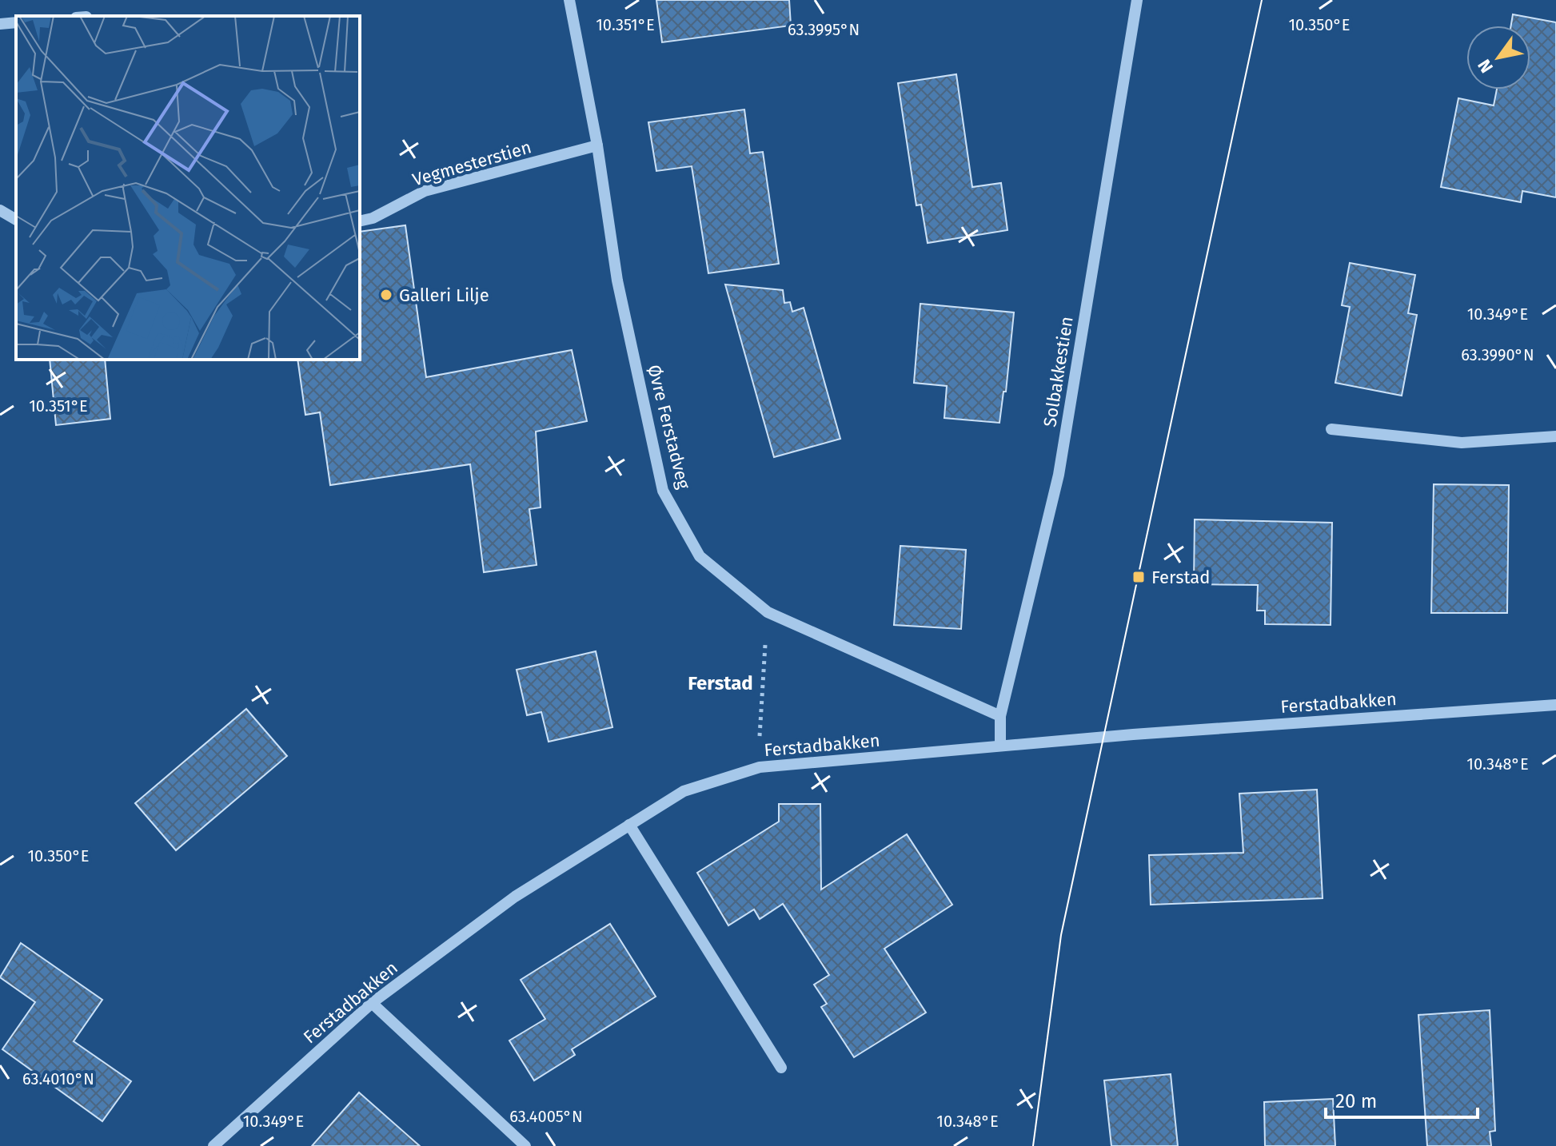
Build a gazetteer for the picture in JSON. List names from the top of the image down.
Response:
{
  "streets": {
    "street": [
      "Vegmesterstien",
      "Solbakkestien",
      "Øvre Ferstadveg",
      "Ferstadbakken"
    ]
  },
  "crossings": [
    ["Vegmesterstien", "Øvre Ferstadveg"],
    ["Solbakkestien", "Øvre Ferstadveg"],
    ["Solbakkestien", "Ferstadbakken"]
  ],
  "districts": ["Ferstad"],
  "places": {
    "other": ["Galleri Lilje"],
    "transit": ["Ferstad"]
  },
  "scale_bar": "20 m",
  "north": "bottom left",
  "coordinates": [
    "10.351°E",
    "10.350°E",
    "63.3995°N",
    "10.349°E",
    "63.3990°N",
    "10.348°E",
    "63.4010°N",
    "63.4005°N"
  ]
}
